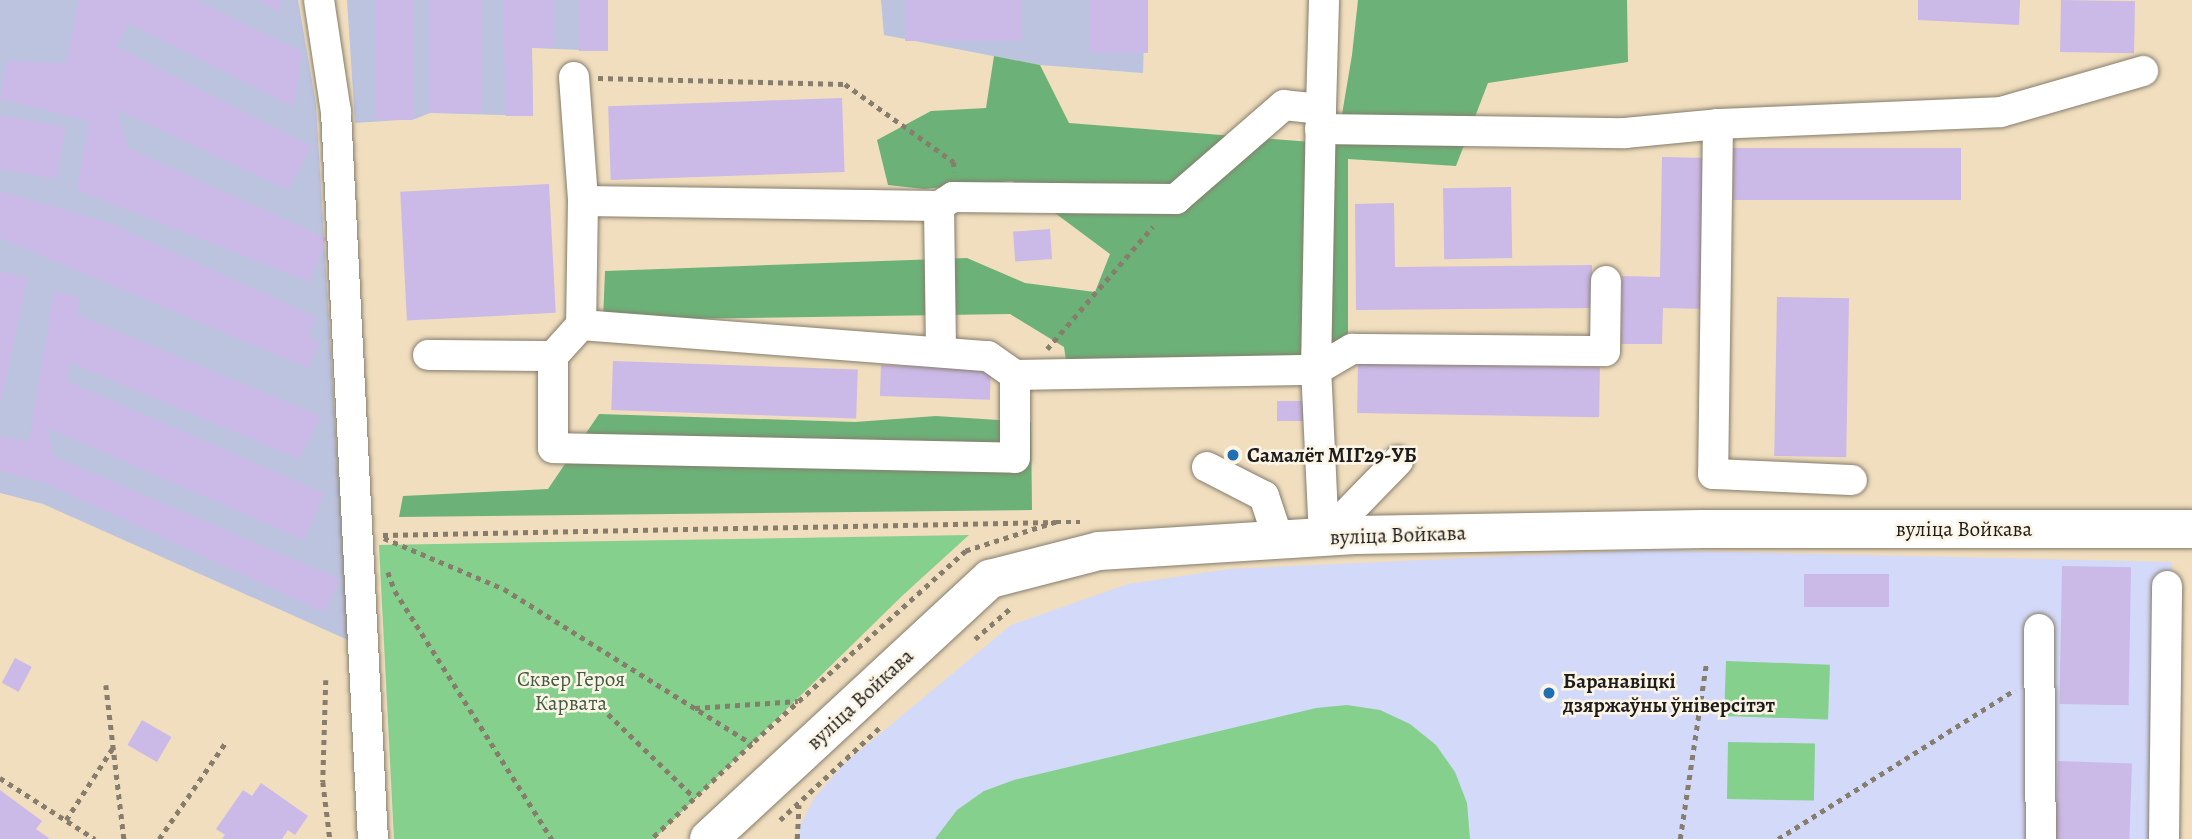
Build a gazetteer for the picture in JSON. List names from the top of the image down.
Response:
{
  "streets": {
    "main road": ["вуліца Войкава"]
  },
  "parks": ["Сквер Героя Карвата"],
  "places": ["Самалёт МІГ29-УБ", "Баранавіцкі дзяржаўны ўніверсітэт"]
}
